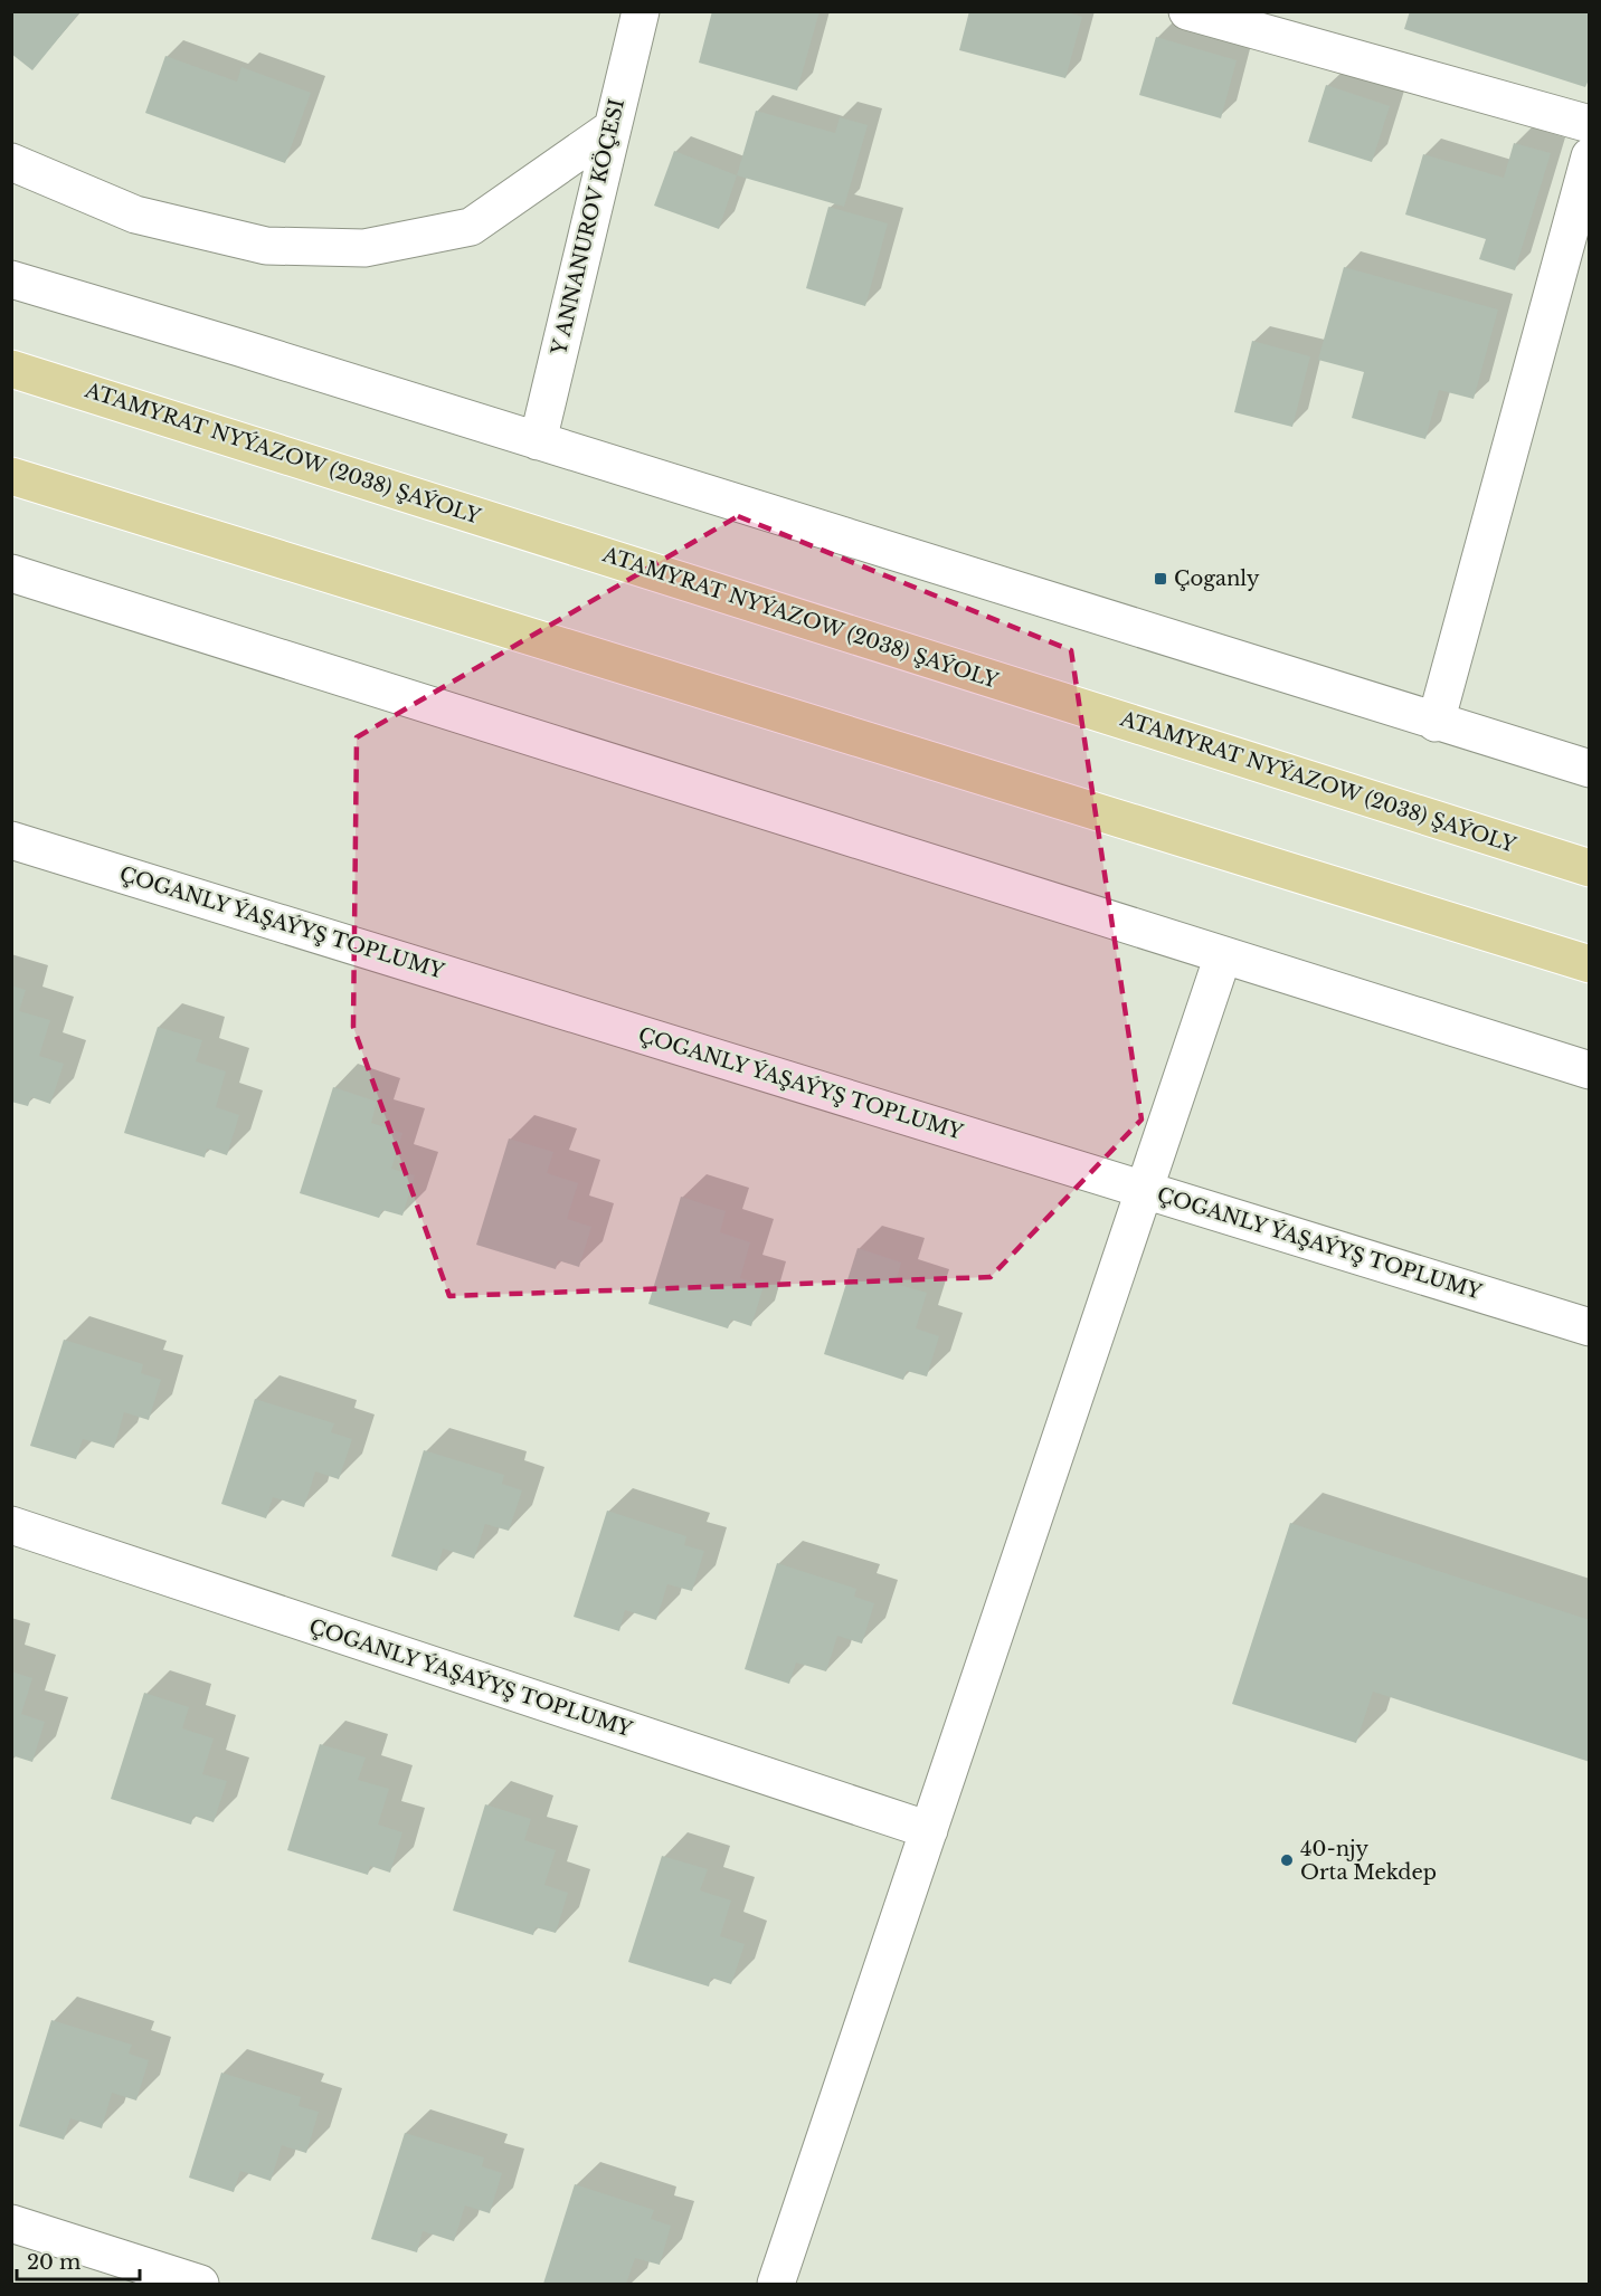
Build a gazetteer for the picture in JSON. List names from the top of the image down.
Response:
{
  "streets": {
    "main road": ["ATAMYRAT NYÝAZOW (2038) ŞAÝOLY"],
    "street": ["Y ANNANUROV KÖÇESI", "ÇOGANLY ÝAŞAÝYŞ TOPLUMY"]
  },
  "places": {
    "transit": ["Çoganly"],
    "other": ["40-njy Orta Mekdep"]
  },
  "scale_bar": "20 m"
}
